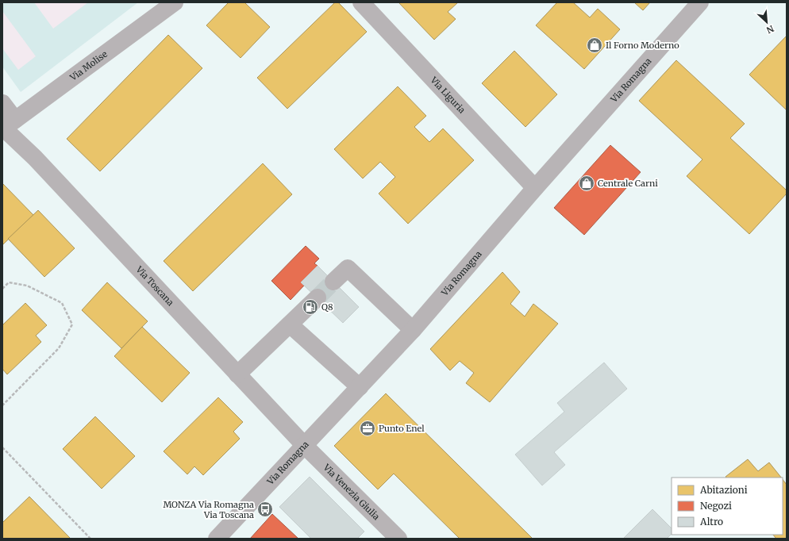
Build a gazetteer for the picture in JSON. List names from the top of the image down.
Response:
{
  "streets": {
    "street": [
      "Via Molise",
      "Via Romagna",
      "Via Liguria",
      "Via Toscana",
      "Via Venezia Giulia"
    ]
  },
  "crossings": [
    ["Via Molise", "Via Toscana"],
    ["Via Romagna", "Via Liguria"],
    ["Via Romagna", "Via Toscana"],
    ["Via Romagna", "Via Venezia Giulia"],
    ["Via Toscana", "Via Venezia Giulia"]
  ],
  "places": {
    "shop": ["Il Forno Moderno", "Centrale Carni"],
    "fuel station": ["Q8"],
    "office": ["Punto Enel"],
    "bus stop": ["MONZA Via Romagna Via Toscana"]
  },
  "legend": ["Abitazioni", "Negozi", "Altro"],
  "north": "bottom right"
}
